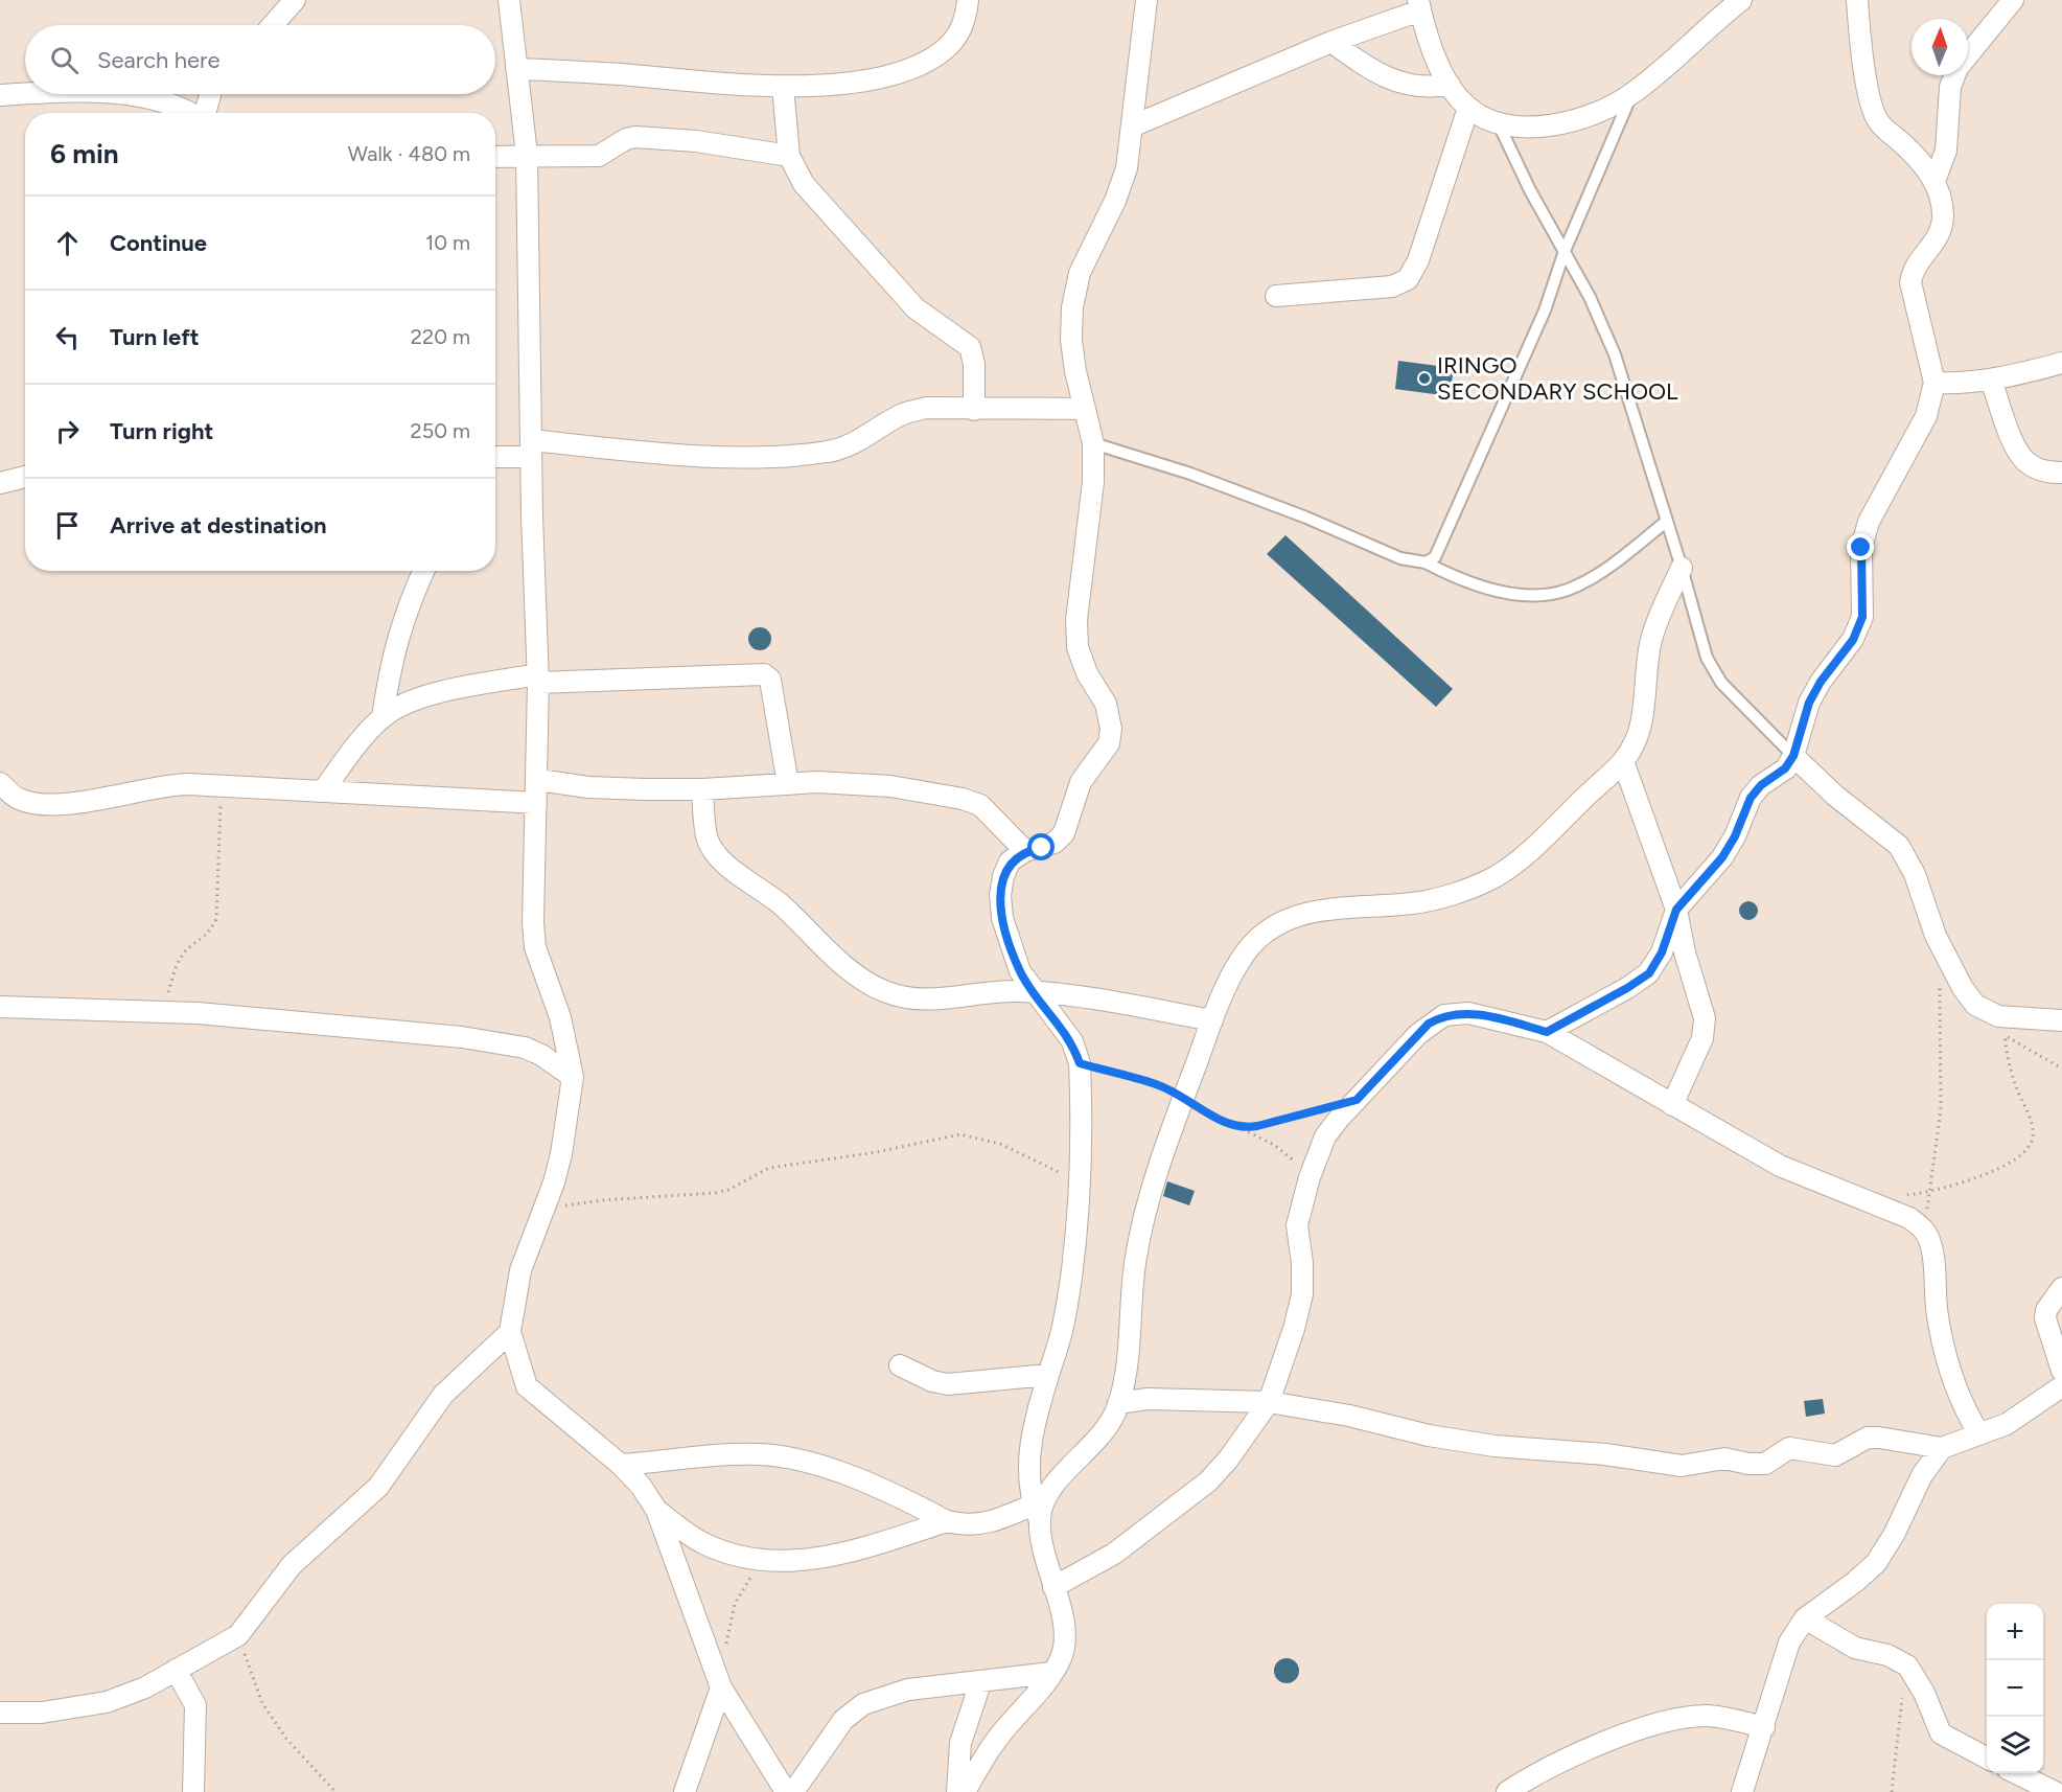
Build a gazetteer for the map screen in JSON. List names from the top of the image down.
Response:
{
  "places": ["IRINGO SECONDARY SCHOOL"],
  "north": "top",
  "page": {
    "search": "Search here",
    "heading": ["6 min", "Walk · 480 m"],
    "list": [
      ["Continue", "10 m"],
      ["Turn left", "220 m"],
      ["Turn right", "250 m"],
      "Arrive at destination"
    ],
    "map_buttons": ["+", "−"]
  }
}
